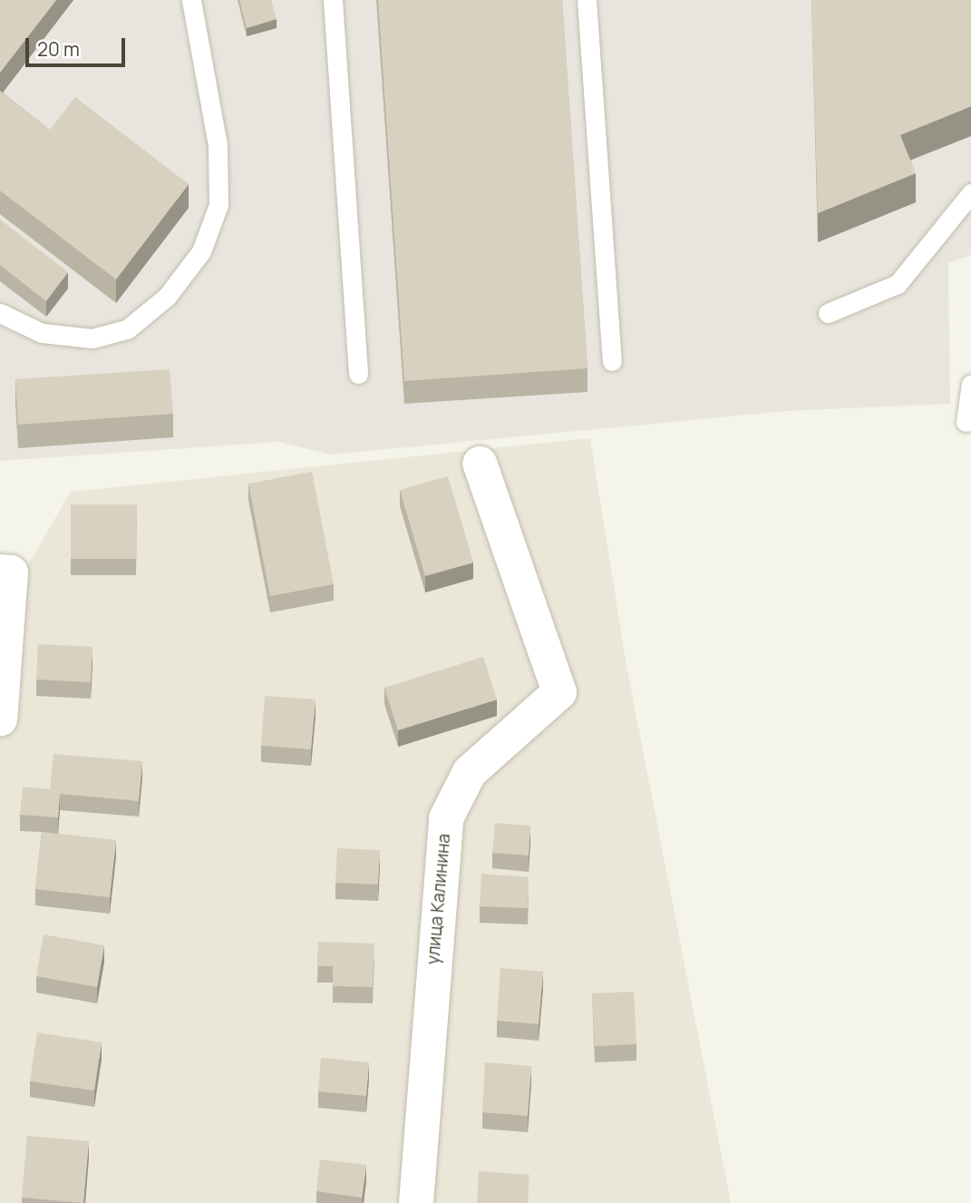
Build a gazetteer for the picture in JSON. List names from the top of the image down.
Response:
{
  "streets": {
    "street": ["улица Калинина"]
  },
  "scale_bar": "20 m"
}
